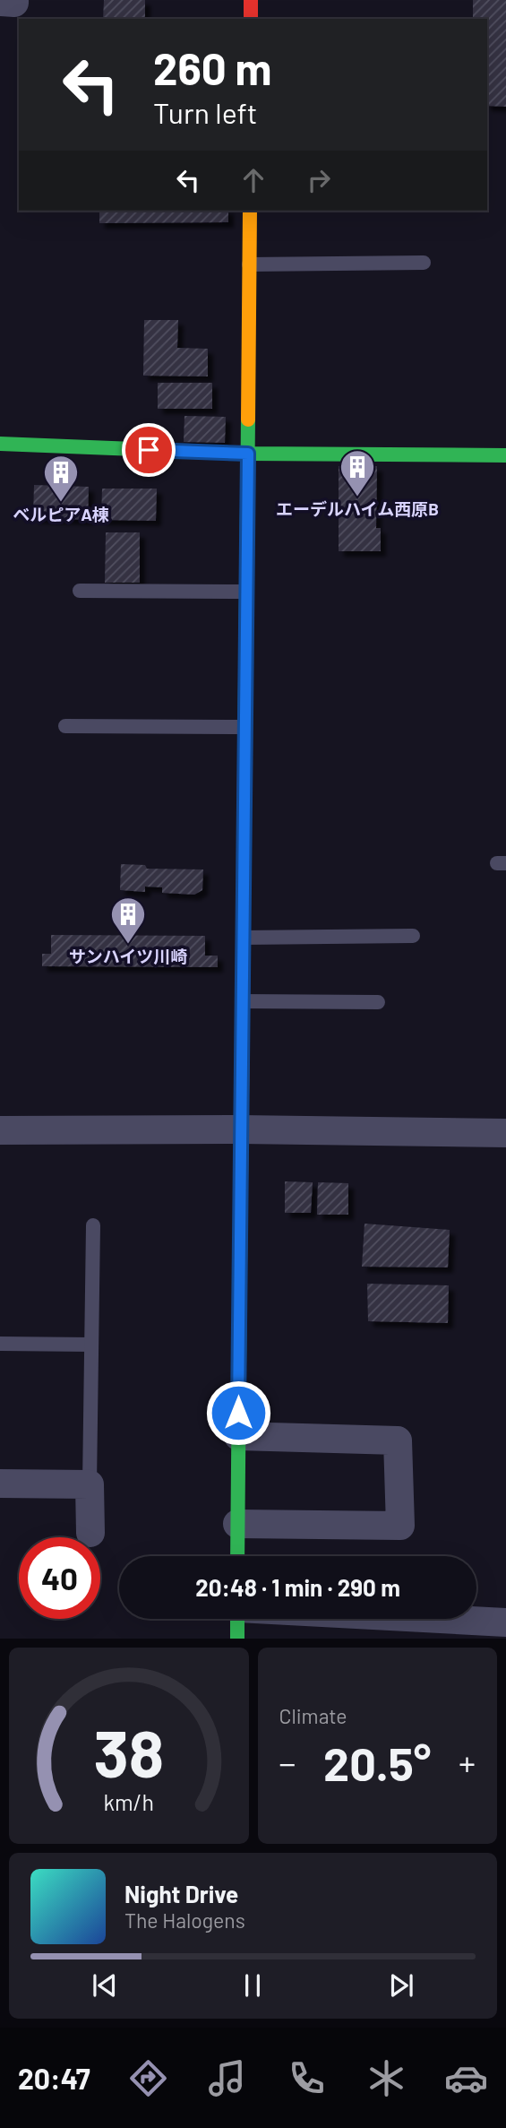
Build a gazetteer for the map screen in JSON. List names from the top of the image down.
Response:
{
  "places": {
    "building": ["エーデルハイム西原B", "ベルピアA棟", "サンハイツ川崎"]
  },
  "page": {
    "turn": ["260 m", "Turn left"],
    "limit": "40",
    "trip": "20:48 · 1 min · 290 m",
    "tile": "Climate",
    "heat": ["−", "20.5°", "+"],
    "song": ["Night Drive", "The Halogens"],
    "tabs": "20:47",
    "gauge": ["38", "km/h"]
  }
}
